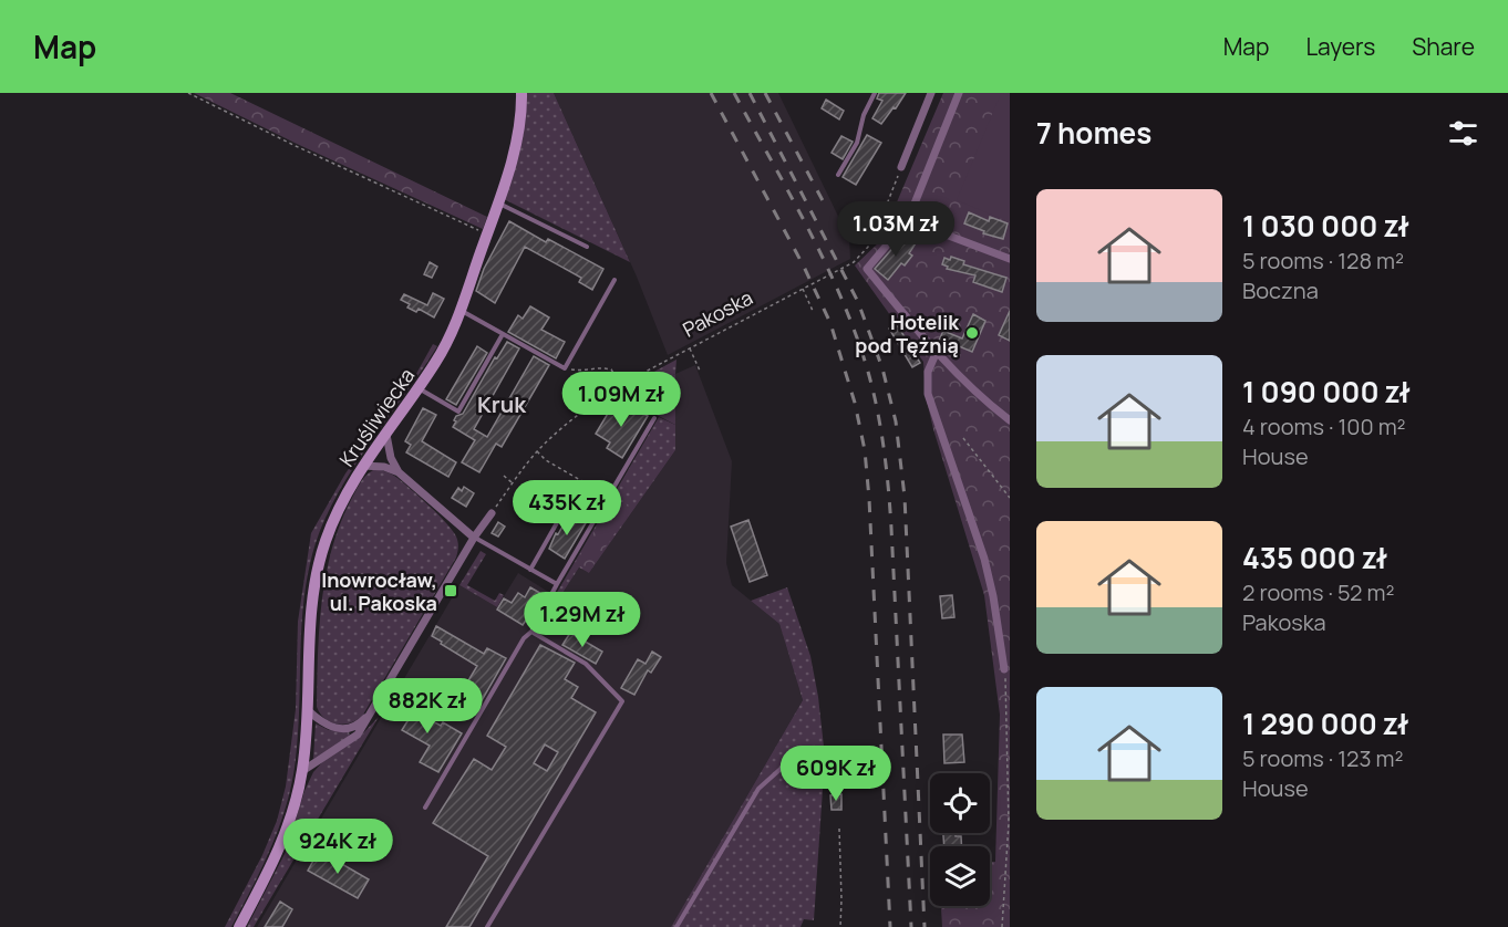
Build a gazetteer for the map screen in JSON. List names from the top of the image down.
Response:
{
  "streets": {
    "main road": ["Kruśliwiecka"],
    "path": ["Pakoska"]
  },
  "districts": ["Kruk"],
  "places": {
    "other": ["Hotelik pod Tężnią"],
    "transit": ["Inowrocław, ul. Pakoska"]
  },
  "page": {
    "header": "Map",
    "nav": ["Map", "Layers", "Share"],
    "heading": "7 homes",
    "list": [
      {
        "name": "1 030 000 zł",
        "note": "5 rooms · 128 m² · Boczna"
      },
      {
        "name": "1 090 000 zł",
        "note": "4 rooms · 100 m² · House"
      },
      {
        "name": "435 000 zł",
        "note": "2 rooms · 52 m² · Pakoska"
      },
      {
        "name": "1 290 000 zł",
        "note": "5 rooms · 123 m² · House"
      }
    ],
    "price": [
      "1.03M zł",
      "1.09M zł",
      "435K zł",
      "1.29M zł",
      "882K zł",
      "609K zł",
      "924K zł"
    ]
  }
}
